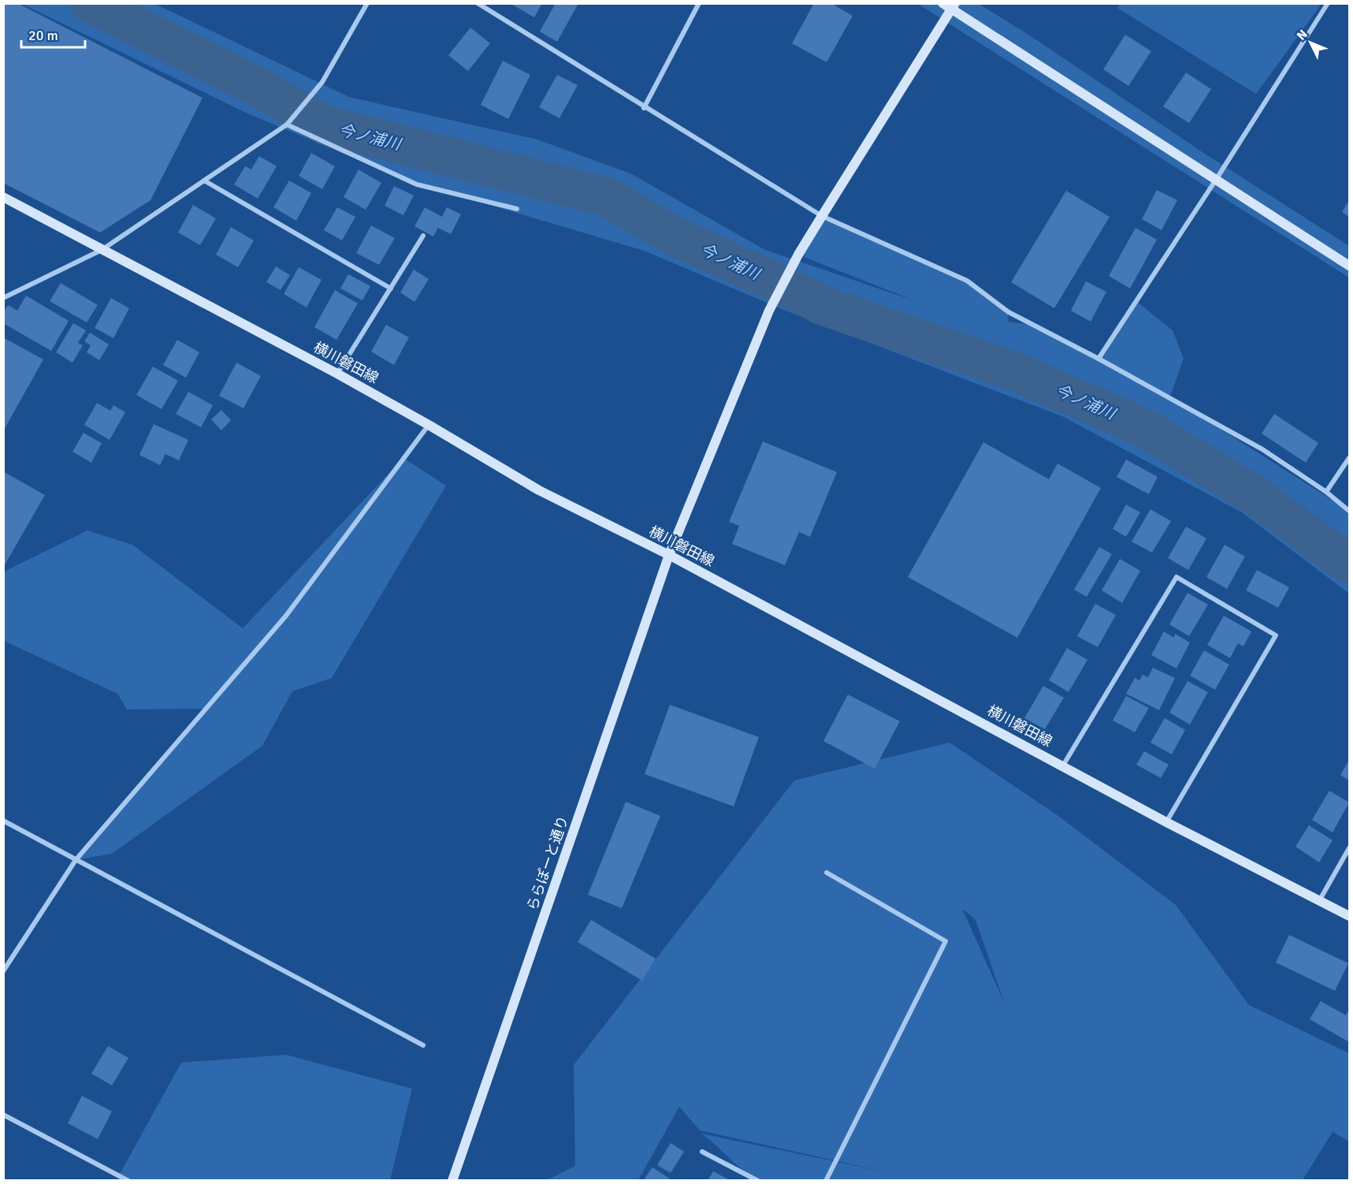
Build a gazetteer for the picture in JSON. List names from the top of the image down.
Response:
{
  "streets": {
    "street": ["横川磐田線", "ららぽーと通り"]
  },
  "crossings": [
    ["横川磐田線", "ららぽーと通り"]
  ],
  "water": ["今ノ浦川"],
  "scale_bar": "20 m",
  "north": "top left"
}
